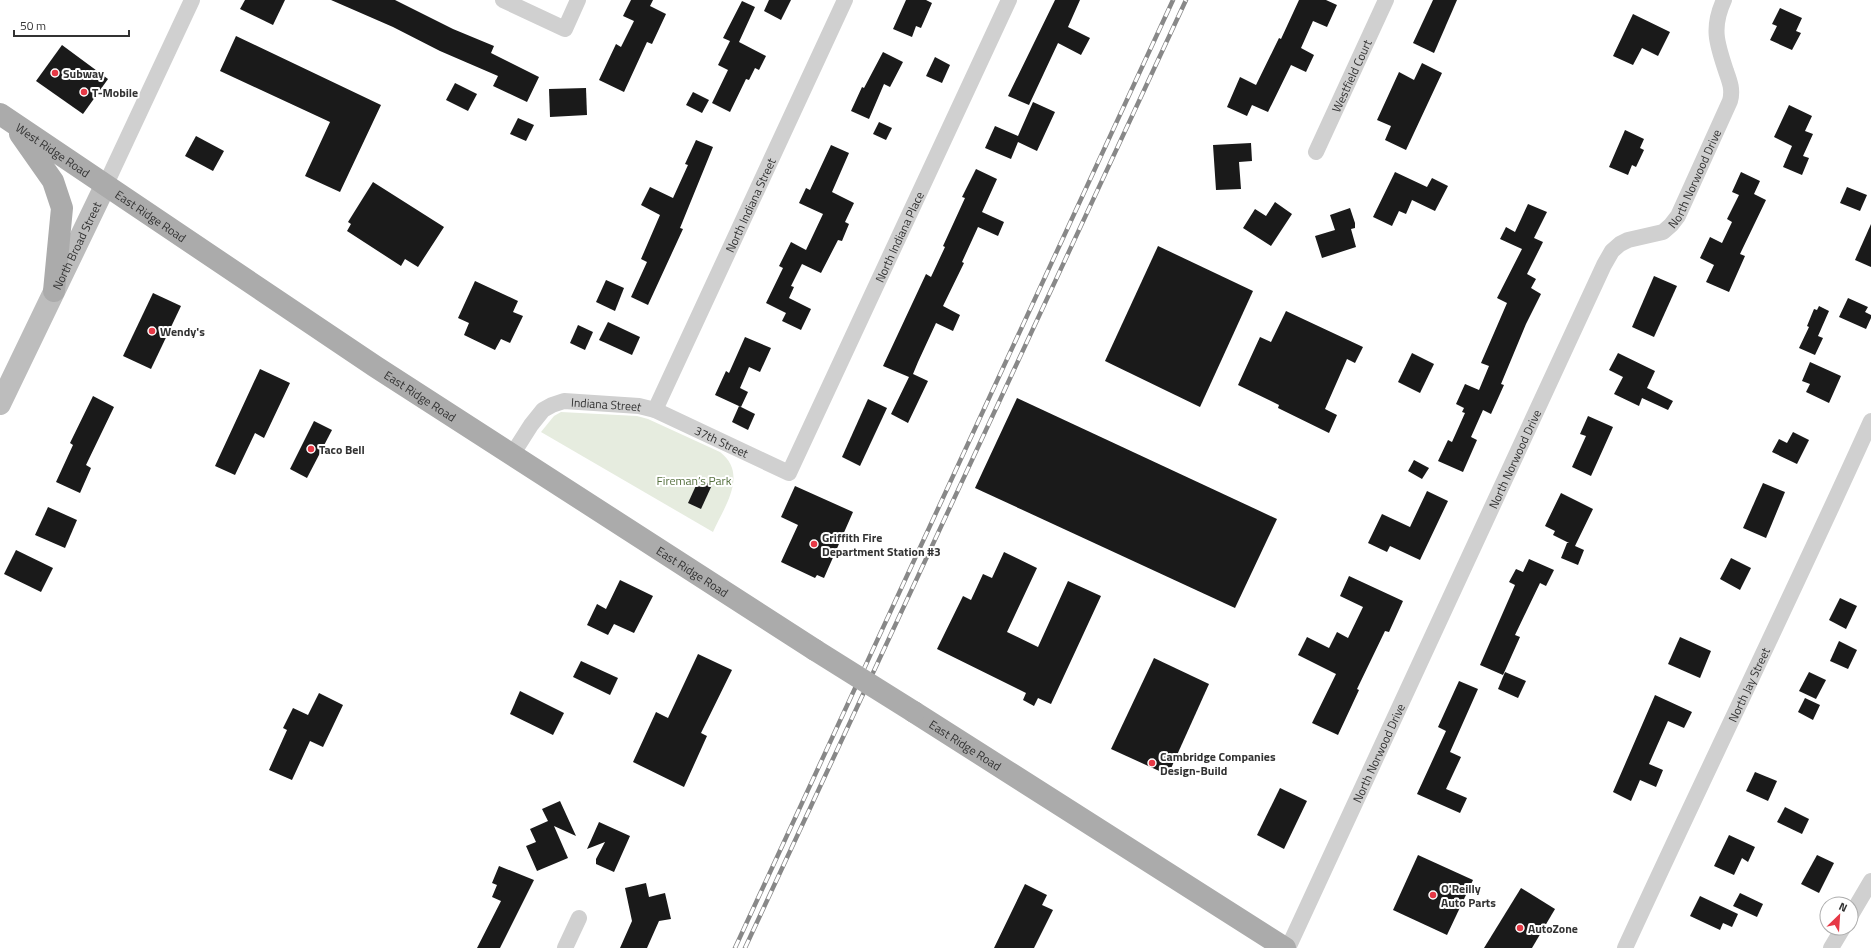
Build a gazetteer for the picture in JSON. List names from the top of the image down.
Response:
{
  "streets": {
    "main road": ["West Ridge Road", "East Ridge Road"],
    "street": [
      "Westfield Court",
      "North Norwood Drive",
      "North Indiana Street",
      "North Indiana Place",
      "North Broad Street",
      "Indiana Street",
      "37th Street",
      "North Jay Street"
    ]
  },
  "crossings": [
    ["West Ridge Road", "East Ridge Road"],
    ["West Ridge Road", "North Broad Street"],
    ["North Norwood Drive", "East Ridge Road"],
    ["North Indiana Street", "Indiana Street"],
    ["North Indiana Street", "37th Street"],
    ["East Ridge Road", "North Broad Street"],
    ["East Ridge Road", "Indiana Street"],
    ["North Indiana Place", "37th Street"],
    ["Indiana Street", "37th Street"]
  ],
  "parks": ["Fireman’s Park"],
  "places": [
    "Subway",
    "T-Mobile",
    "Wendy's",
    "Taco Bell",
    "Griffith Fire Department Station #3",
    "Cambridge Companies Design-Build",
    "O'Reilly Auto Parts",
    "AutoZone"
  ],
  "scale_bar": "50 m",
  "north": "top right"
}
